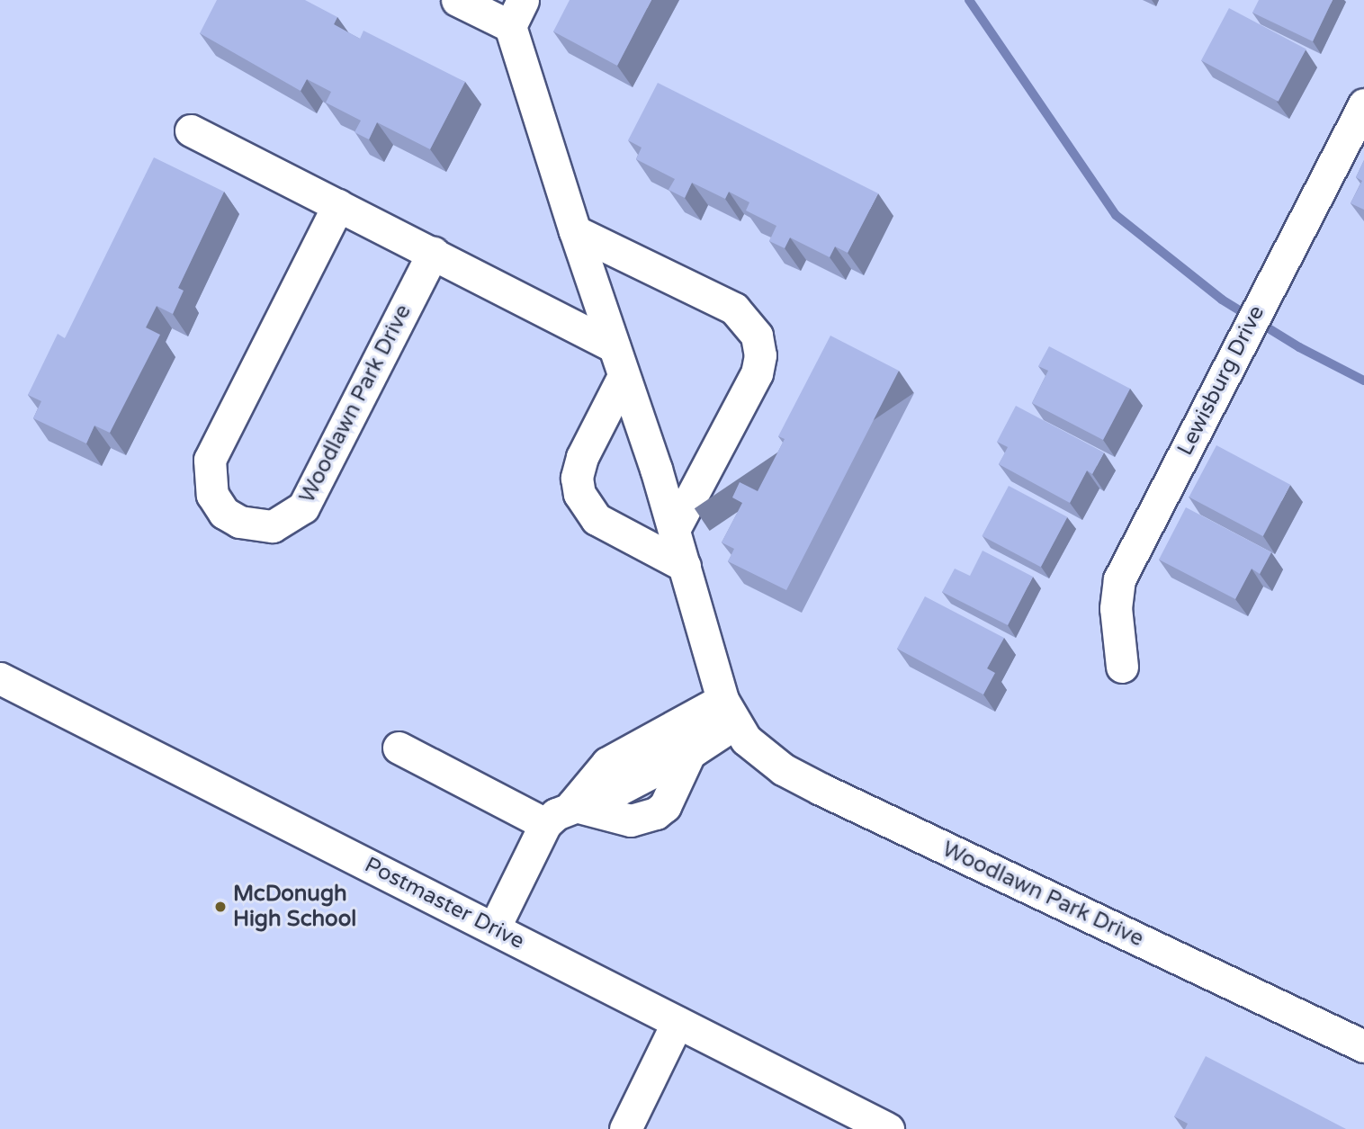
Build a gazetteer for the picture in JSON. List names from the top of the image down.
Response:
{
  "streets": {
    "street": ["Lewisburg Drive", "Woodlawn Park Drive", "Postmaster Drive"]
  },
  "places": ["McDonugh High School"]
}
